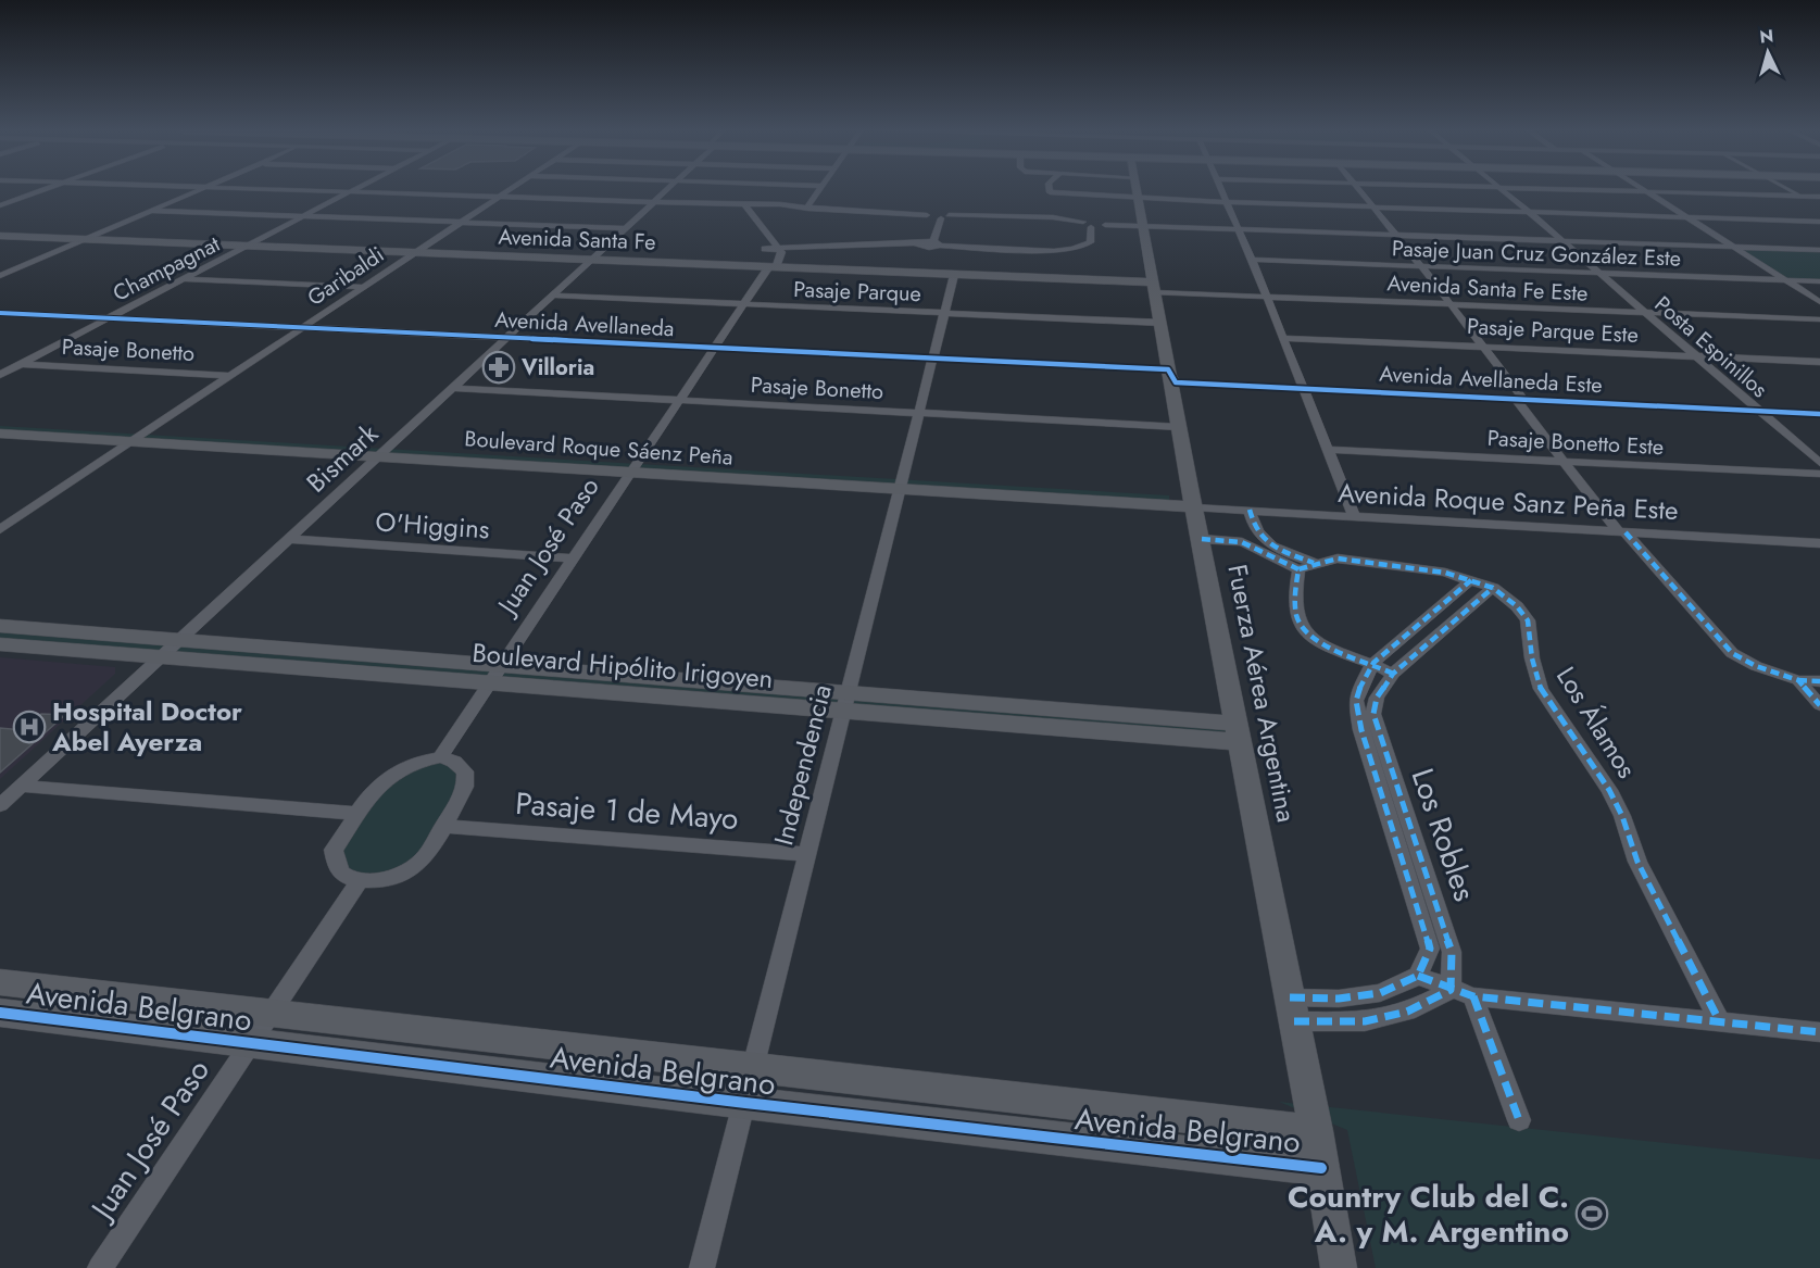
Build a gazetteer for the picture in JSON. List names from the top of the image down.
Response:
{
  "streets": {
    "street": [
      "Avenida Santa Fe",
      "Pasaje Juan Cruz González Este",
      "Champagnat",
      "Garibaldi",
      "Avenida Santa Fe Este",
      "Pasaje Parque",
      "Avenida Avellaneda",
      "Pasaje Parque Este",
      "Posta Espinillos",
      "Pasaje Bonetto",
      "Avenida Avellaneda Este",
      "Pasaje Bonetto Este",
      "Boulevard Roque Sáenz Peña",
      "Bismark",
      "Avenida Roque Sanz Peña Este",
      "O'Higgins",
      "Juan José Paso",
      "Boulevard Hipólito Irigoyen",
      "Fuerza Aérea Argentina",
      "Los Álamos",
      "Independencia",
      "Pasaje 1 de Mayo",
      "Los Robles",
      "Avenida Belgrano"
    ]
  },
  "crossings": [
    ["Avenida Santa Fe", "Champagnat"],
    ["Avenida Santa Fe", "Garibaldi"],
    ["Avenida Santa Fe", "Avenida Santa Fe Este"],
    ["Avenida Santa Fe", "Bismark"],
    ["Avenida Santa Fe", "Juan José Paso"],
    ["Avenida Santa Fe", "Fuerza Aérea Argentina"],
    ["Avenida Santa Fe", "Independencia"],
    ["Pasaje Juan Cruz González Este", "Posta Espinillos"],
    ["Champagnat", "Avenida Avellaneda"],
    ["Champagnat", "Pasaje Bonetto"],
    ["Garibaldi", "Avenida Avellaneda"],
    ["Garibaldi", "Pasaje Bonetto"],
    ["Garibaldi", "Boulevard Roque Sáenz Peña"],
    ["Avenida Santa Fe Este", "Posta Espinillos"],
    ["Avenida Santa Fe Este", "Fuerza Aérea Argentina"],
    ["Pasaje Parque", "Bismark"],
    ["Pasaje Parque", "Juan José Paso"],
    ["Pasaje Parque", "Fuerza Aérea Argentina"],
    ["Pasaje Parque", "Independencia"],
    ["Avenida Avellaneda", "Avenida Avellaneda Este"],
    ["Avenida Avellaneda", "Bismark"],
    ["Avenida Avellaneda", "Juan José Paso"],
    ["Avenida Avellaneda", "Fuerza Aérea Argentina"],
    ["Avenida Avellaneda", "Independencia"],
    ["Pasaje Parque Este", "Posta Espinillos"],
    ["Posta Espinillos", "Avenida Avellaneda Este"],
    ["Pasaje Bonetto", "Bismark"],
    ["Pasaje Bonetto", "Juan José Paso"],
    ["Pasaje Bonetto", "Fuerza Aérea Argentina"],
    ["Pasaje Bonetto", "Independencia"],
    ["Avenida Avellaneda Este", "Fuerza Aérea Argentina"],
    ["Boulevard Roque Sáenz Peña", "Bismark"],
    ["Boulevard Roque Sáenz Peña", "Avenida Roque Sanz Peña Este"],
    ["Boulevard Roque Sáenz Peña", "Juan José Paso"],
    ["Boulevard Roque Sáenz Peña", "Fuerza Aérea Argentina"],
    ["Boulevard Roque Sáenz Peña", "Independencia"],
    ["Bismark", "O'Higgins"],
    ["Bismark", "Boulevard Hipólito Irigoyen"],
    ["Avenida Roque Sanz Peña Este", "Fuerza Aérea Argentina"],
    ["O'Higgins", "Juan José Paso"],
    ["Juan José Paso", "Boulevard Hipólito Irigoyen"],
    ["Juan José Paso", "Avenida Belgrano"],
    ["Boulevard Hipólito Irigoyen", "Fuerza Aérea Argentina"],
    ["Boulevard Hipólito Irigoyen", "Independencia"],
    ["Fuerza Aérea Argentina", "Avenida Belgrano"],
    ["Los Álamos", "Los Robles"],
    ["Independencia", "Pasaje 1 de Mayo"],
    ["Independencia", "Avenida Belgrano"]
  ],
  "places": {
    "pharmacy": ["Villoria"],
    "hospital": ["Hospital Doctor Abel Ayerza"],
    "sports": ["Country Club del C. A. y M. Argentino"]
  },
  "north": "top"
}
